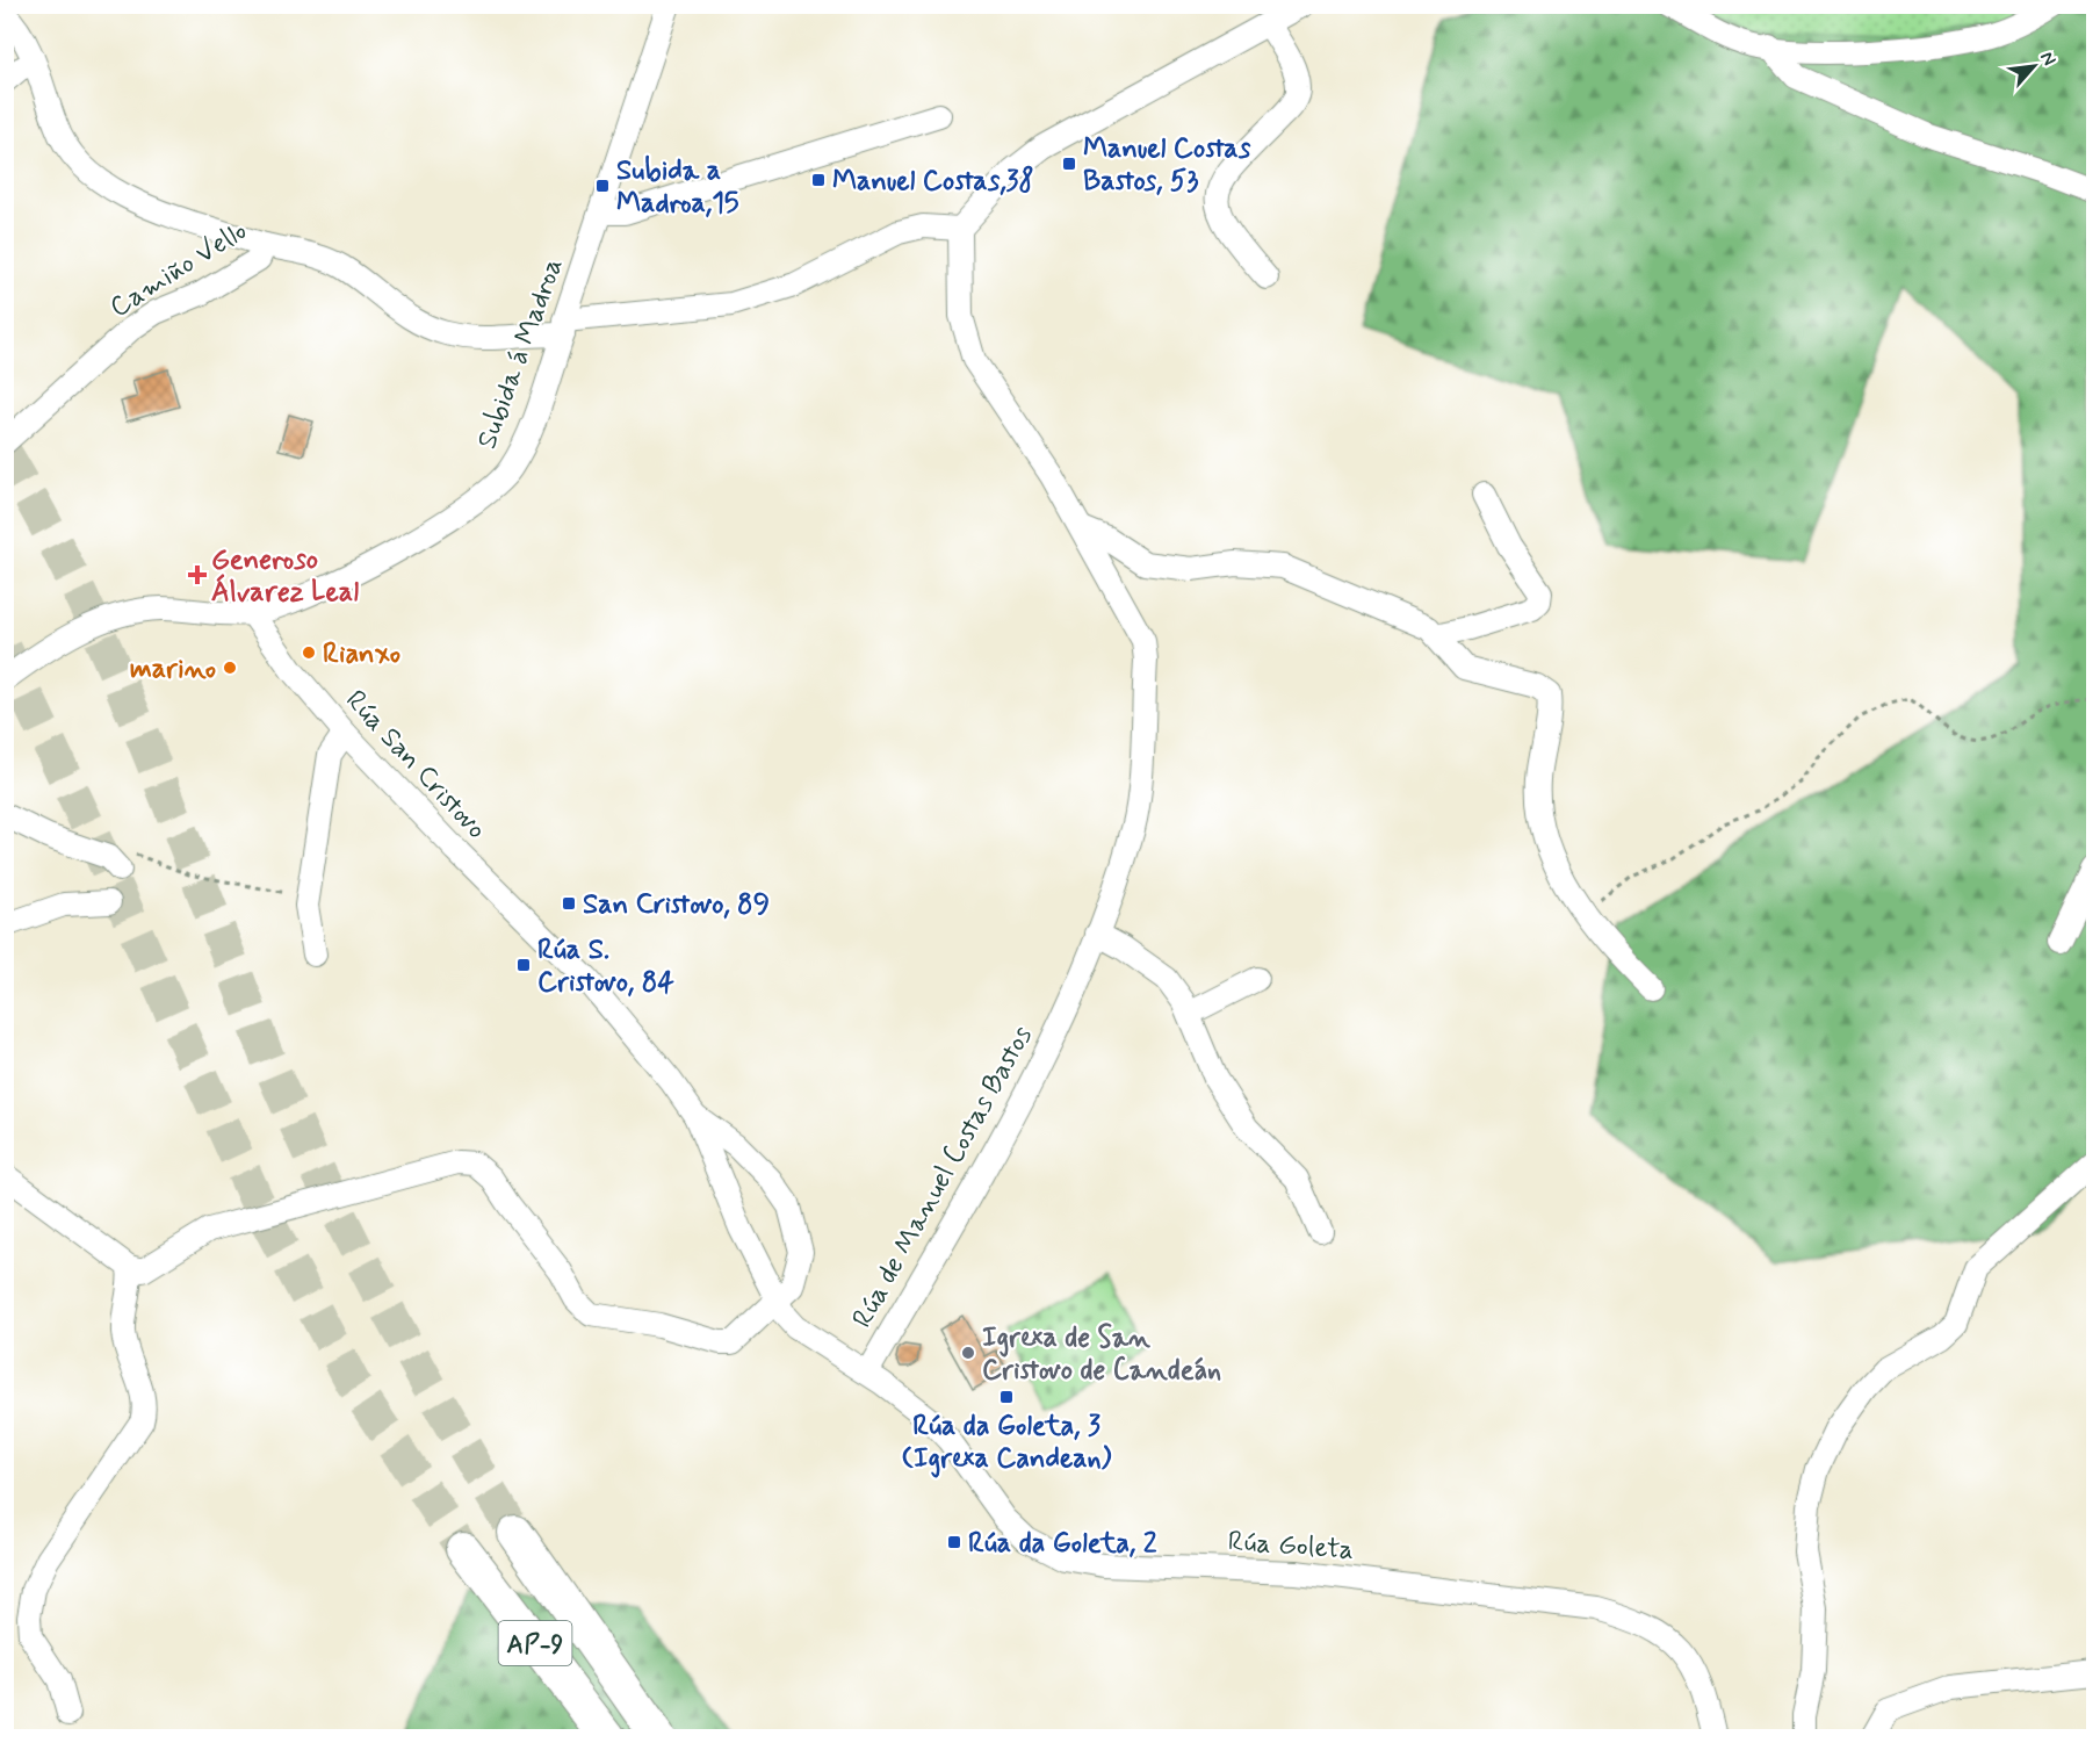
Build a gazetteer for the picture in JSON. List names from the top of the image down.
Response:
{
  "streets": {
    "highway": ["AP-9"],
    "street": [
      "Camiño Vello",
      "Subida á Madroa",
      "Rúa San Cristovo",
      "Rúa de Manuel Costas Bastos",
      "Rúa Goleta"
    ]
  },
  "crossings": [
    ["Camiño Vello", "Subida á Madroa"],
    ["Subida á Madroa", "Rúa San Cristovo"],
    ["Rúa San Cristovo", "Rúa de Manuel Costas Bastos"],
    ["Rúa San Cristovo", "Rúa Goleta"],
    ["Rúa de Manuel Costas Bastos", "Rúa Goleta"]
  ],
  "places": {
    "transit": [
      "Manuel Costas Bastos, 53",
      "Manuel Costas,38",
      "Subida a Madroa,15",
      "San Cristovo, 89",
      "Rúa S. Cristovo, 84",
      "Rúa da Goleta, 3 (Igrexa Candean)",
      "Rúa da Goleta, 2"
    ],
    "health": ["Generoso Álvarez Leal"],
    "other": ["Rianxo", "marino", "Igrexa de San Cristovo de Candeán"]
  },
  "north": "top right"
}
